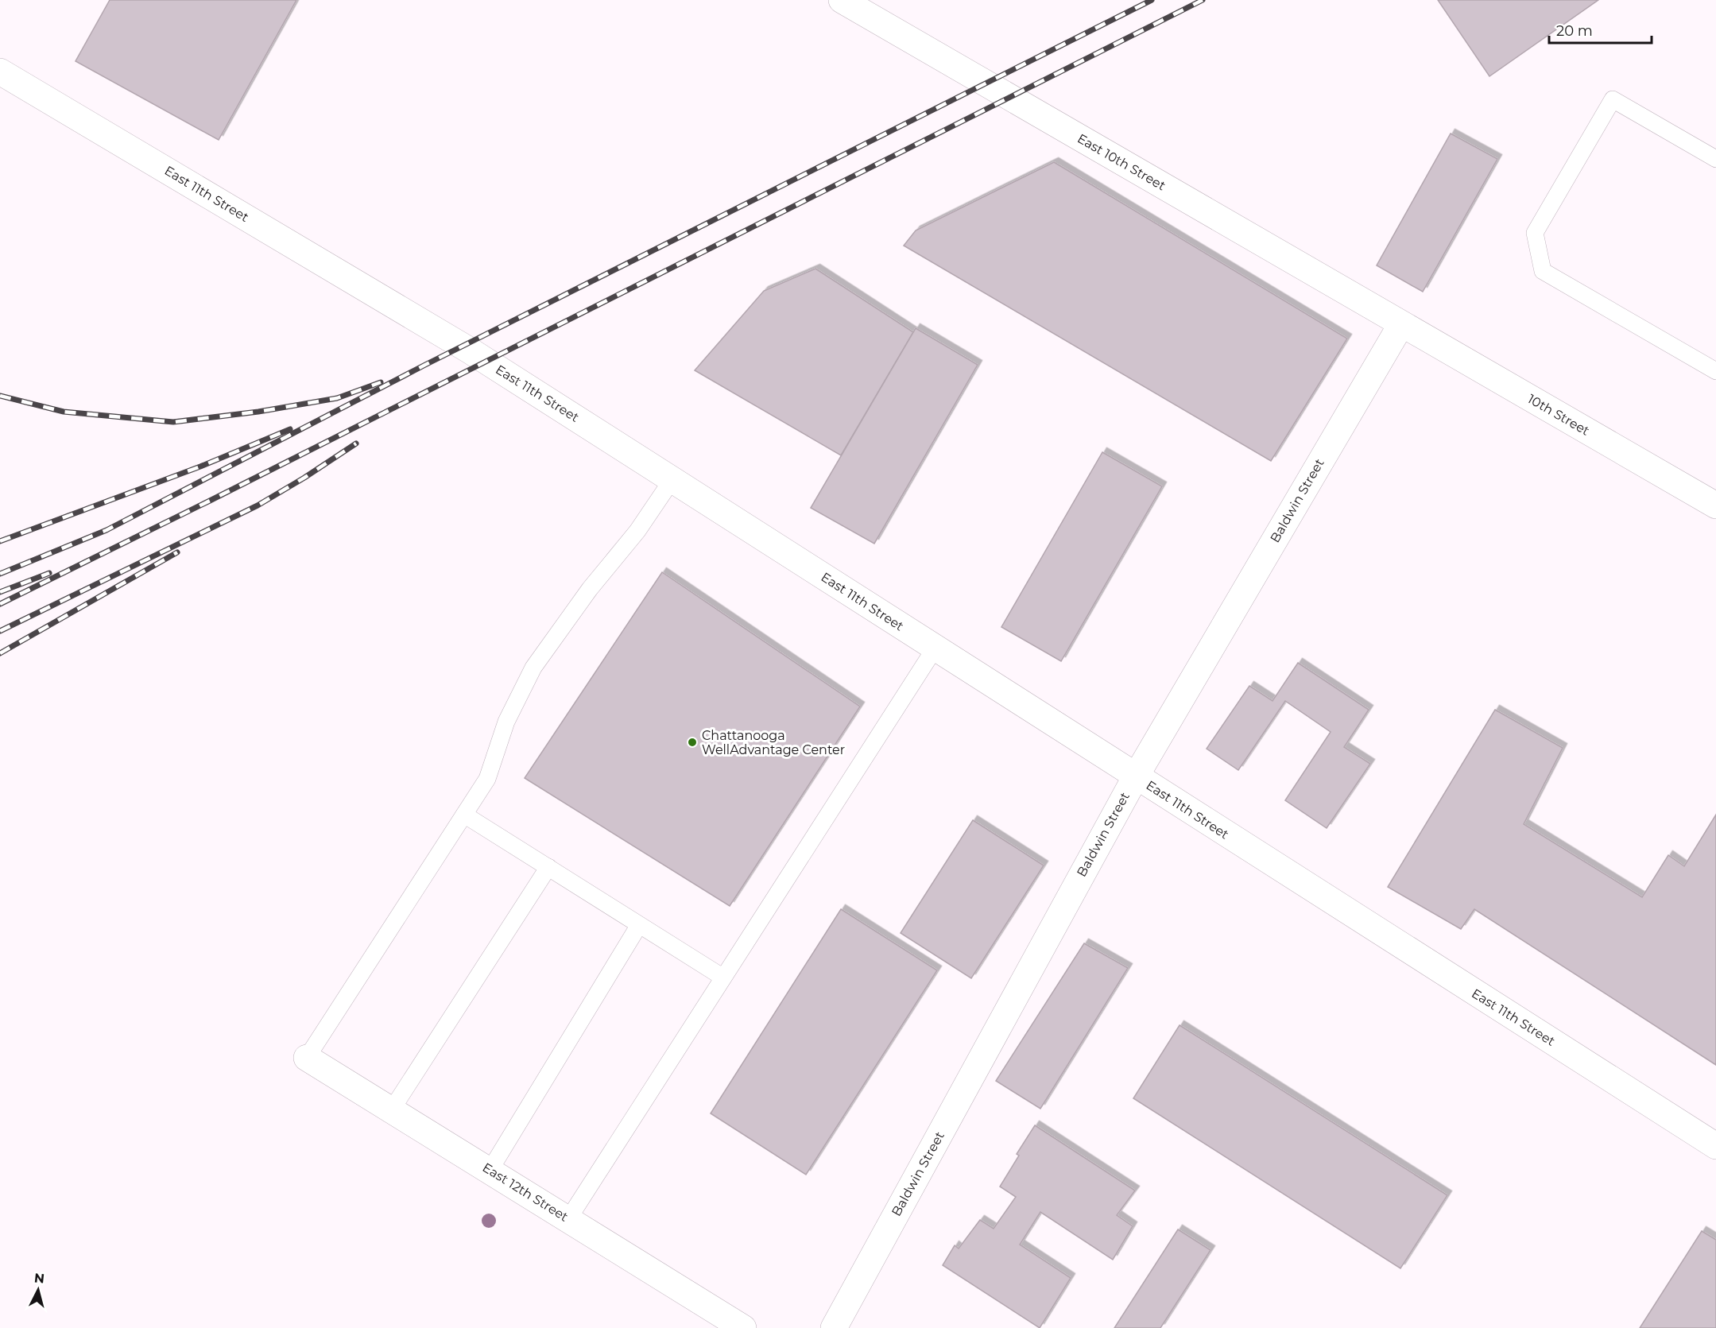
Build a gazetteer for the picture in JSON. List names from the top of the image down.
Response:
{
  "streets": {
    "street": [
      "East 10th Street",
      "East 11th Street",
      "10th Street",
      "Baldwin Street",
      "East 12th Street"
    ]
  },
  "crossings": [
    ["East 10th Street", "10th Street"],
    ["East 10th Street", "Baldwin Street"],
    ["East 11th Street", "Baldwin Street"],
    ["10th Street", "Baldwin Street"]
  ],
  "places": ["Chattanooga WellAdvantage Center"],
  "scale_bar": "20 m",
  "north": "top"
}
